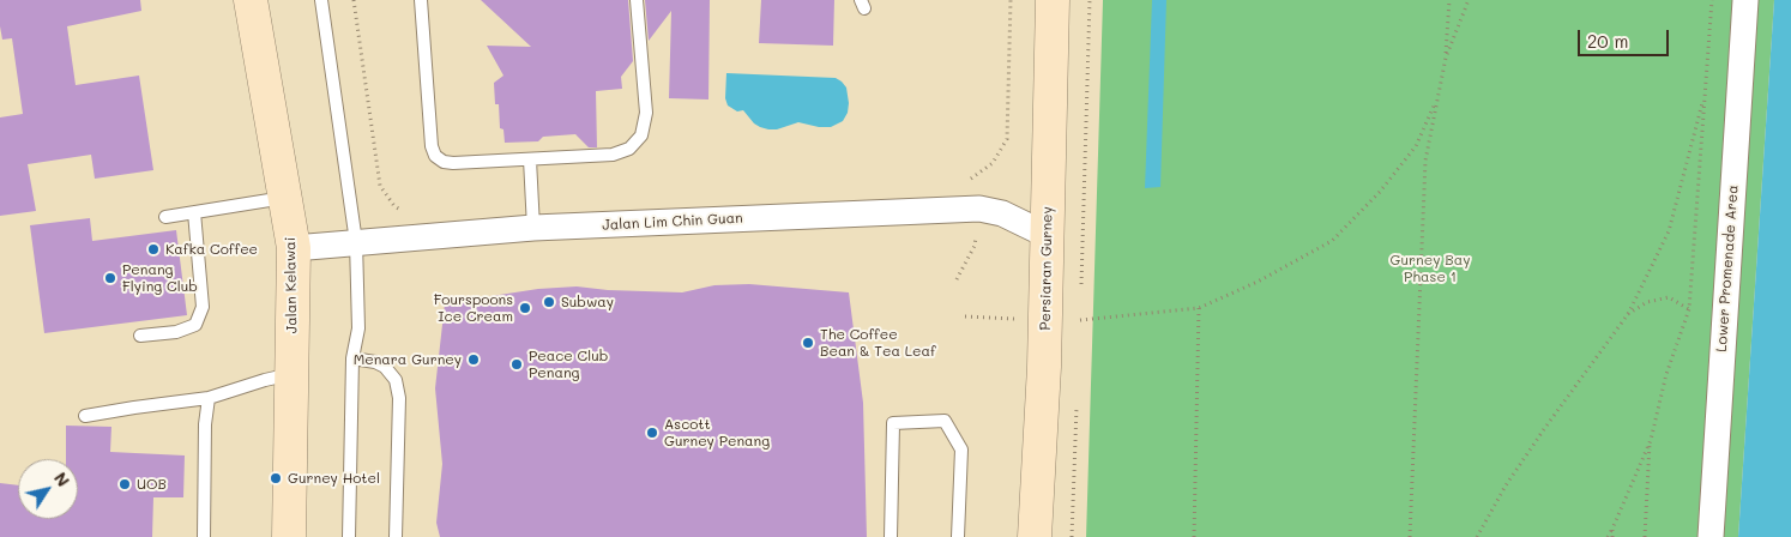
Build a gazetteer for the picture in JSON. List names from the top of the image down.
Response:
{
  "streets": {
    "main road": ["Persiaran Gurney", "Jalan Kelawai"],
    "street": ["Jalan Lim Chin Guan", "Lower Promenade Area"]
  },
  "crossings": [
    ["Jalan Lim Chin Guan", "Persiaran Gurney"],
    ["Jalan Lim Chin Guan", "Jalan Kelawai"]
  ],
  "parks": ["Gurney Bay Phase 1"],
  "places": [
    "Kafka Coffee",
    "Penang Flying Club",
    "Subway",
    "Fourspoons Ice Cream",
    "The Coffee Bean & Tea Leaf",
    "Menara Gurney",
    "Peace Club Penang",
    "Ascott Gurney Penang",
    "Gurney Hotel",
    "UOB"
  ],
  "scale_bar": "20 m",
  "north": "top right"
}
